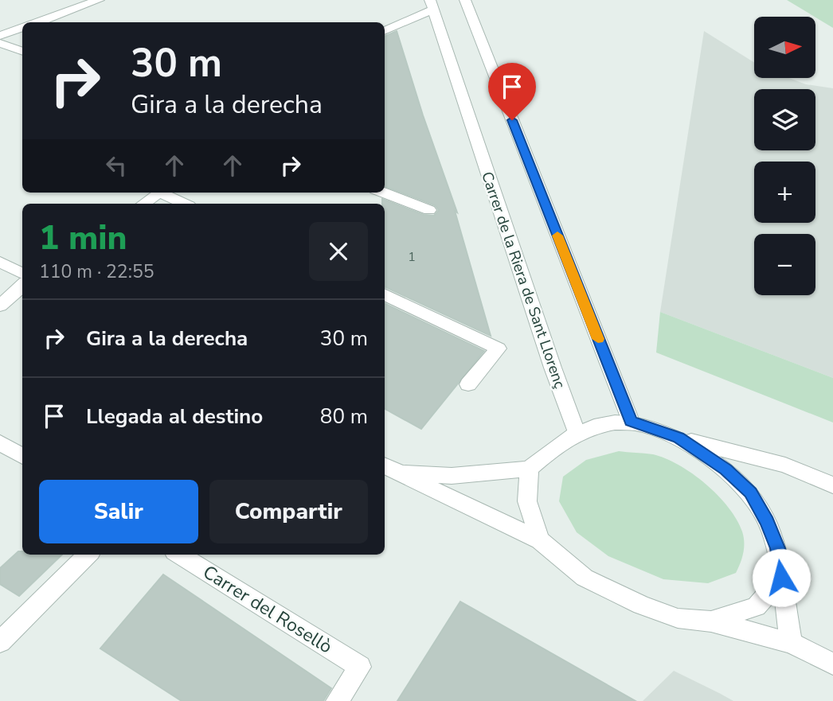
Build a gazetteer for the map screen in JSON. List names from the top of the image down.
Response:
{
  "streets": {
    "street": ["Carrer de la Riera de Sant Llorenç", "Carrer del Rosellò"]
  },
  "house_numbers": ["1"],
  "north": "right",
  "page": {
    "map_buttons": ["+", "−"],
    "turn": ["30 m", "Gira a la derecha"],
    "heading": ["1 min", "110 m · 22:55"],
    "list": [
      {
        "name": "Gira a la derecha",
        "value": "30 m"
      },
      {
        "name": "Llegada al destino",
        "value": "80 m"
      }
    ],
    "buttons": ["Salir", "Compartir"]
  }
}
